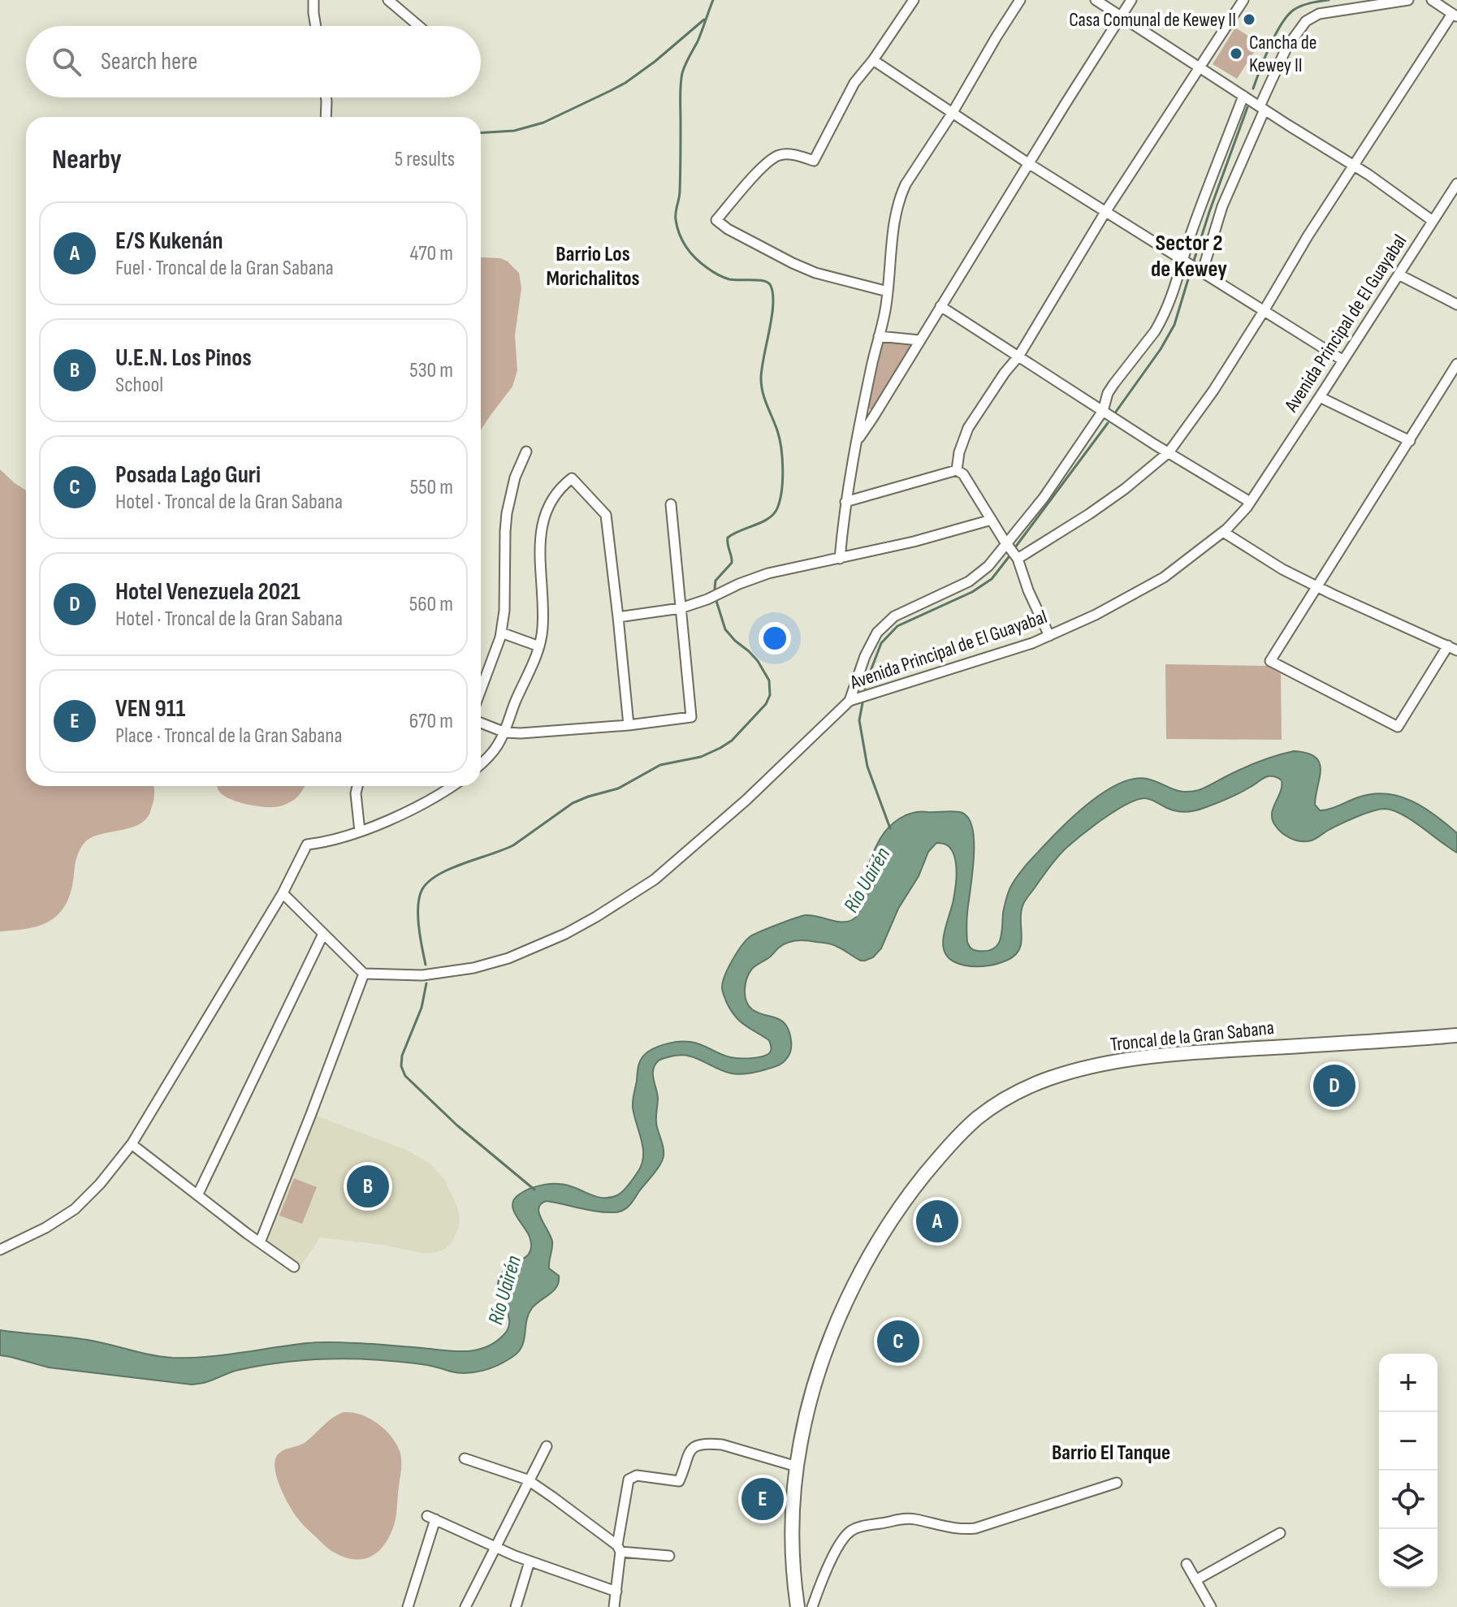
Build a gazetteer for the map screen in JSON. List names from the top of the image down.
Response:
{
  "streets": {
    "highway": ["Troncal de la Gran Sabana"],
    "street": ["Avenida Principal de El Guayabal"]
  },
  "districts": ["Sector 2 de Kewey", "Barrio Los Morichalitos", "Barrio El Tanque"],
  "water": ["Río Uairén"],
  "places": ["Casa Comunal de Kewey II", "Cancha de Kewey II"],
  "page": {
    "search": "Search here",
    "heading": ["Nearby", "5 results"],
    "list": [
      {
        "mark": "A",
        "name": "E/S Kukenán",
        "note": "Fuel · Troncal de la Gran Sabana",
        "value": "470 m"
      },
      {
        "mark": "B",
        "name": "U.E.N. Los Pinos",
        "note": "School",
        "value": "530 m"
      },
      {
        "mark": "C",
        "name": "Posada Lago Guri",
        "note": "Hotel · Troncal de la Gran Sabana",
        "value": "550 m"
      },
      {
        "mark": "D",
        "name": "Hotel Venezuela 2021",
        "note": "Hotel · Troncal de la Gran Sabana",
        "value": "560 m"
      },
      {
        "mark": "E",
        "name": "VEN 911",
        "note": "Place · Troncal de la Gran Sabana",
        "value": "670 m"
      }
    ],
    "pins": [
      "D",
      "B",
      "A",
      "C",
      "E"
    ],
    "map_buttons": ["+", "−"]
  }
}
